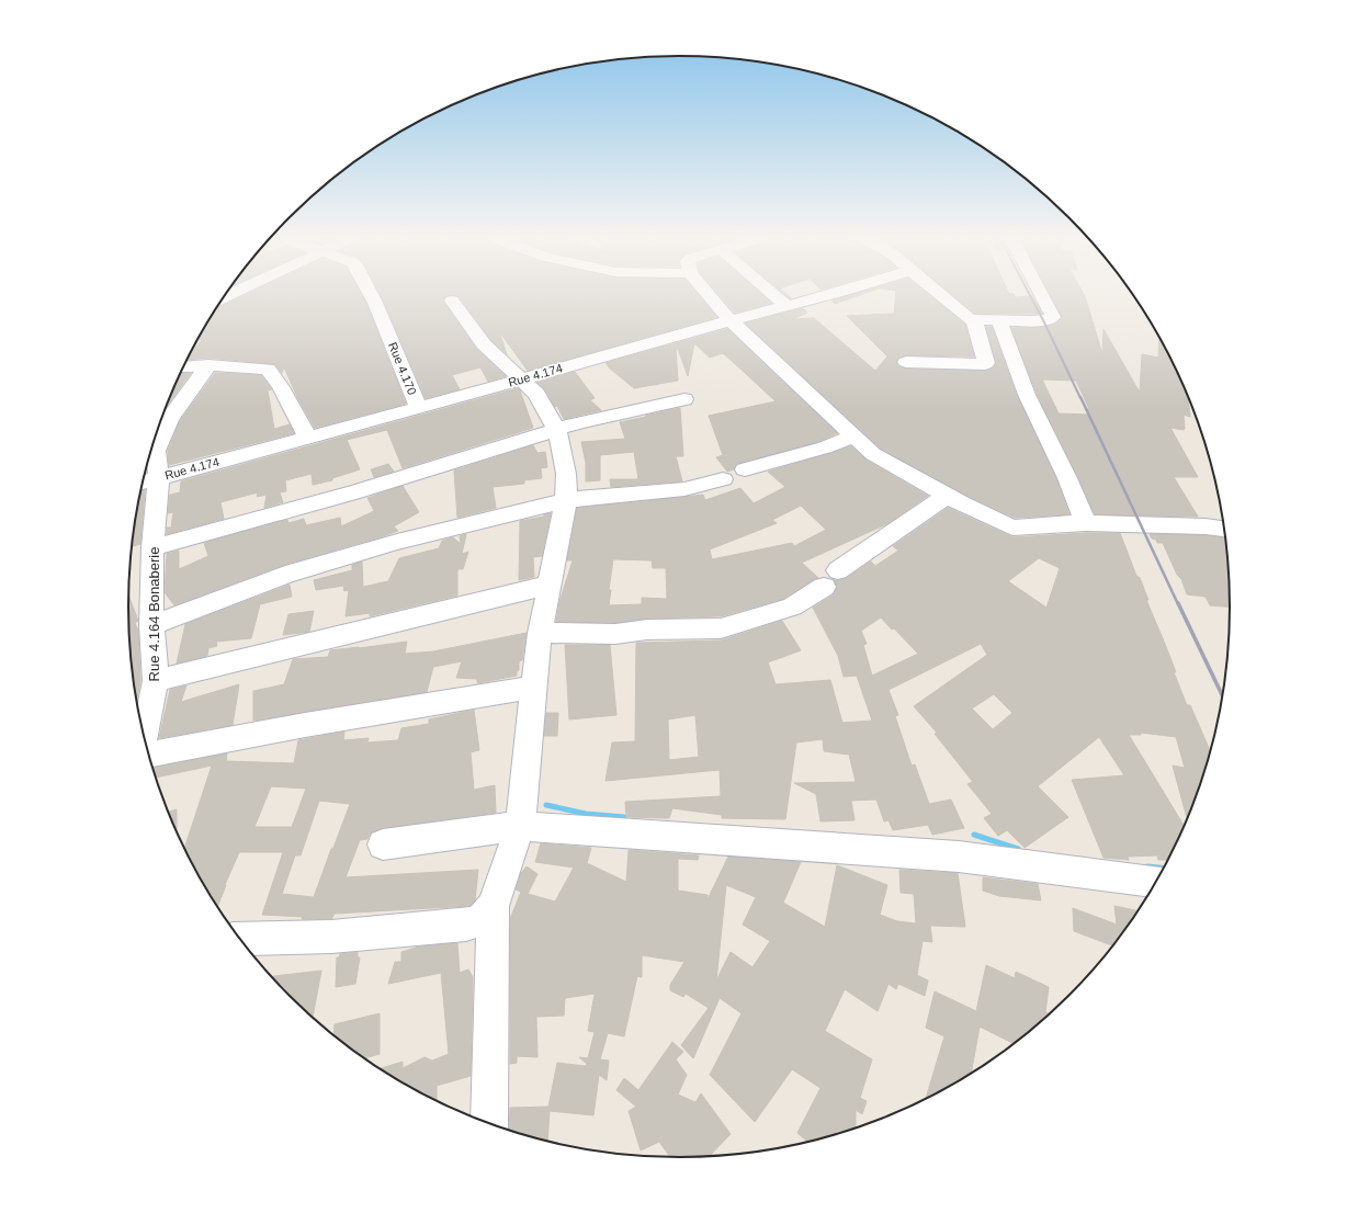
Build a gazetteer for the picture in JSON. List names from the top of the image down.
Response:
{
  "streets": {
    "street": ["Rue 4.170", "Rue 4.174", "Rue 4.164 Bonaberie"]
  },
  "crossings": [
    ["Rue 4.170", "Rue 4.174"],
    ["Rue 4.174", "Rue 4.164 Bonaberie"]
  ]
}
